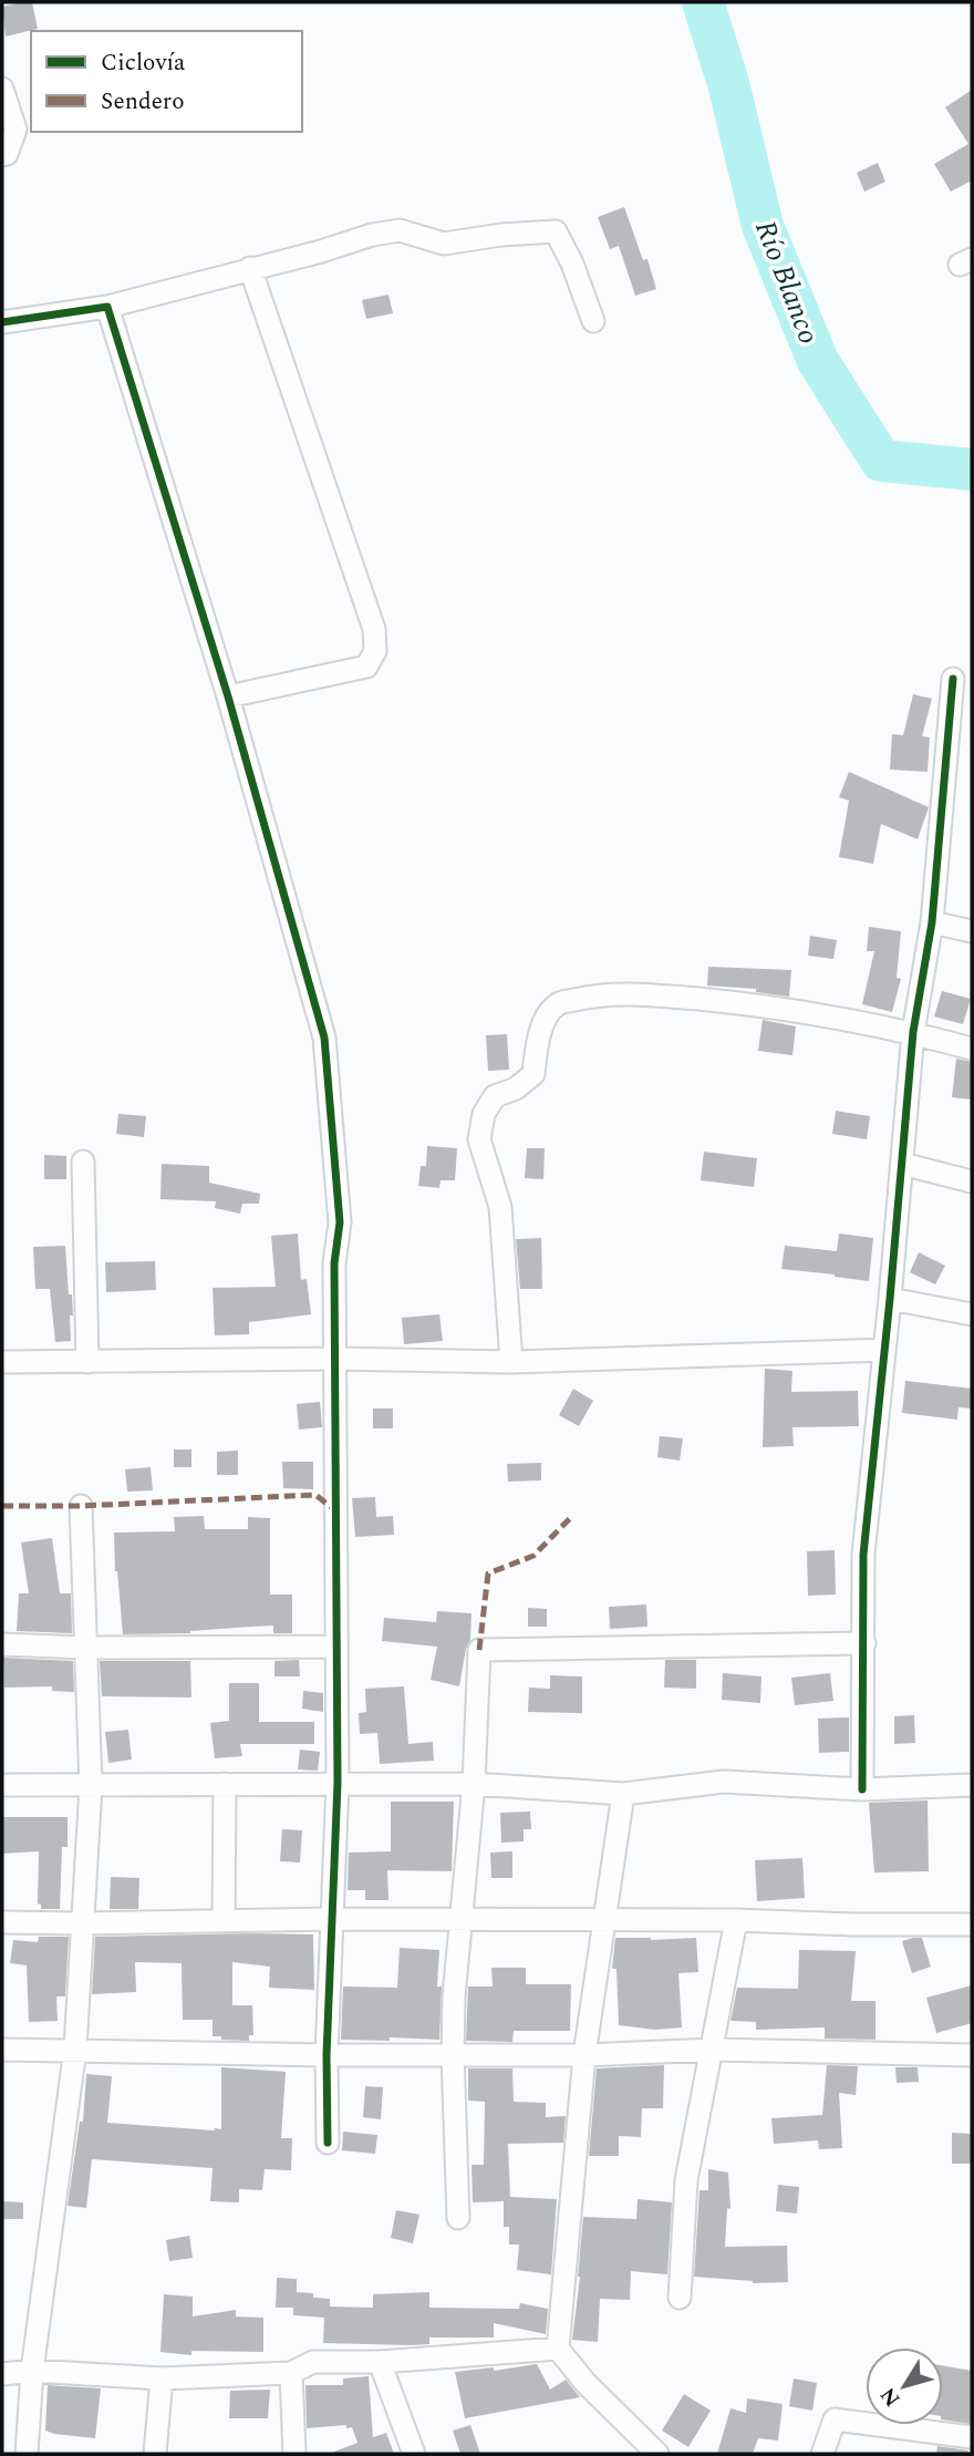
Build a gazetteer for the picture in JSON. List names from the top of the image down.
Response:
{
  "water": ["Río Blanco"],
  "legend": ["Ciclovía", "Sendero"],
  "north": "bottom left"
}
